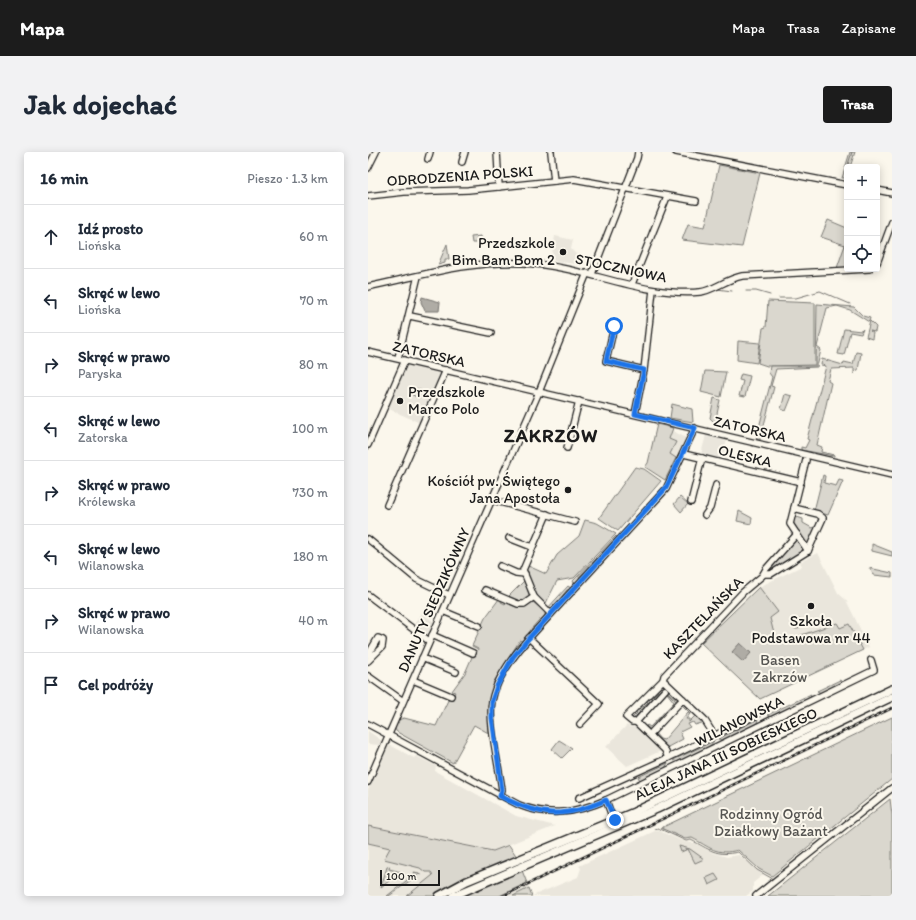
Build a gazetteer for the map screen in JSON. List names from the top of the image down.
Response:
{
  "streets": {
    "main road": ["ALEJA JANA III SOBIESKIEGO"],
    "street": [
      "ODRODZENIA POLSKI",
      "STOCZNIOWA",
      "ZATORSKA",
      "OLESKA",
      "DANUTY SIEDZIKÓWNY",
      "KASZTELAŃSKA",
      "WILANOWSKA"
    ]
  },
  "crossings": [
    ["ODRODZENIA POLSKI", "DANUTY SIEDZIKÓWNY"],
    ["STOCZNIOWA", "DANUTY SIEDZIKÓWNY"],
    ["ZATORSKA", "DANUTY SIEDZIKÓWNY"],
    ["DANUTY SIEDZIKÓWNY", "WILANOWSKA"]
  ],
  "districts": ["ZAKRZÓW"],
  "parks": ["Basen Zakrzów", "Rodzinny Ogród Działkowy Bażant"],
  "places": [
    "Przedszkole Bim Bam Bom 2",
    "Przedszkole Marco Polo",
    "Kościół pw. Świętego Jana Apostoła",
    "Szkoła Podstawowa nr 44"
  ],
  "scale_bar": "100 m",
  "page": {
    "header": "Mapa",
    "nav": ["Mapa", "Trasa", "Zapisane"],
    "buttons": "Trasa",
    "title": "Jak dojechać",
    "heading": ["16 min", "Pieszo · 1.3 km"],
    "map_buttons": ["+", "−"],
    "list": [
      ["Idź prosto", "Liońska", "60 m"],
      ["Skręć w lewo", "Liońska", "70 m"],
      ["Skręć w prawo", "Paryska", "80 m"],
      ["Skręć w lewo", "Zatorska", "100 m"],
      ["Skręć w prawo", "Królewska", "730 m"],
      ["Skręć w lewo", "Wilanowska", "180 m"],
      ["Skręć w prawo", "Wilanowska", "40 m"],
      "Cel podróży"
    ],
    "scale": "100 m"
  }
}
